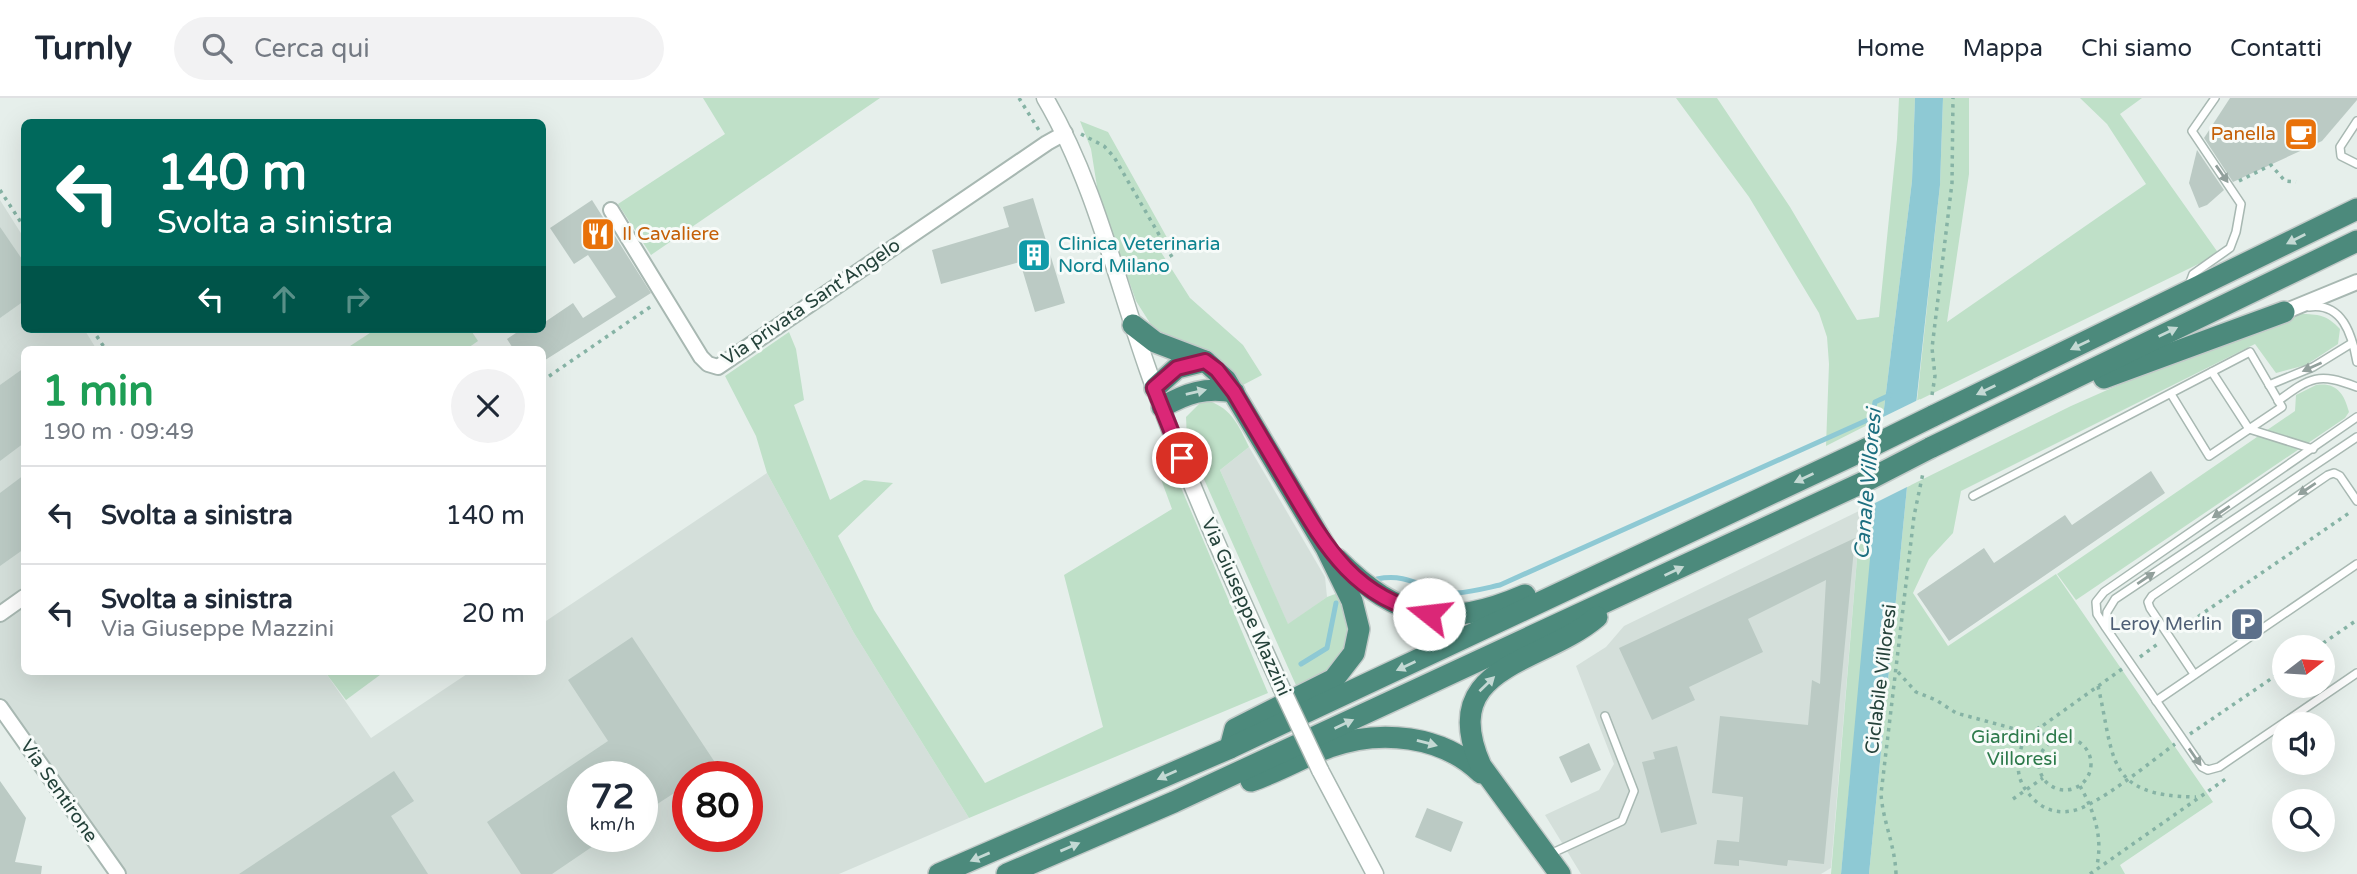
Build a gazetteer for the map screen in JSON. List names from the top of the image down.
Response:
{
  "streets": {
    "street": ["Via privata Sant'Angelo", "Via Giuseppe Mazzini", "Via Sentirone"],
    "path": ["Ciclabile Villoresi"]
  },
  "crossings": [
    ["Via privata Sant'Angelo", "Via Giuseppe Mazzini"]
  ],
  "water": ["Canale Villoresi"],
  "parks": ["Giardini del Villoresi"],
  "places": {
    "cafe": ["Panella"],
    "restaurant": ["Il Cavaliere"],
    "building": ["Clinica Veterinaria Nord Milano"],
    "parking": ["Leroy Merlin"]
  },
  "north": "right",
  "page": {
    "header": "Turnly",
    "search": "Cerca qui",
    "nav": [
      "Home",
      "Mappa",
      "Chi siamo",
      "Contatti"
    ],
    "turn": ["140 m", "Svolta a sinistra"],
    "heading": ["1 min", "190 m · 09:49"],
    "list": [
      {
        "name": "Svolta a sinistra",
        "value": "140 m"
      },
      {
        "name": "Svolta a sinistra",
        "note": "Via Giuseppe Mazzini",
        "value": "20 m"
      }
    ],
    "speed": "72 km/h",
    "limit": "80"
  }
}
